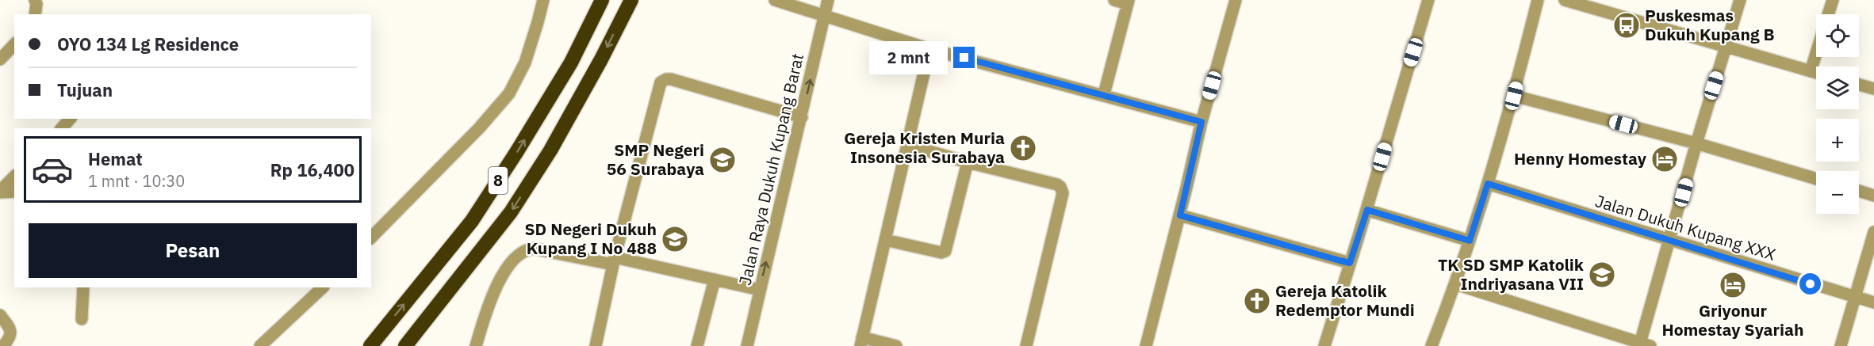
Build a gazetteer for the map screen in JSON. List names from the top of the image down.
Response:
{
  "streets": {
    "highway": ["8"],
    "street": ["Jalan Raya Dukuh Kupang Barat", "Jalan Dukuh Kupang XXX"]
  },
  "one_way": ["Jalan Raya Dukuh Kupang Barat"],
  "places": {
    "bus stop": ["Puskesmas Dukuh Kupang B"],
    "church": ["Gereja Kristen Muria Insonesia Surabaya", "Gereja Katolik Redemptor Mundi"],
    "hotel": ["Henny Homestay", "Griyonur Homestay Syariah"],
    "school or university": ["SMP Negeri 56 Surabaya", "SD Negeri Dukuh Kupang I No 488", "TK SD SMP Katolik Indriyasana VII"]
  },
  "page": {
    "map_buttons": ["+", "−"],
    "banner": ["OYO 134 Lg Residence", "Tujuan"],
    "bubble": "2 mnt",
    "list": [
      {
        "name": "Hemat",
        "note": "1 mnt · 10:30",
        "value": "Rp 16,400"
      }
    ],
    "buttons": "Pesan"
  }
}
